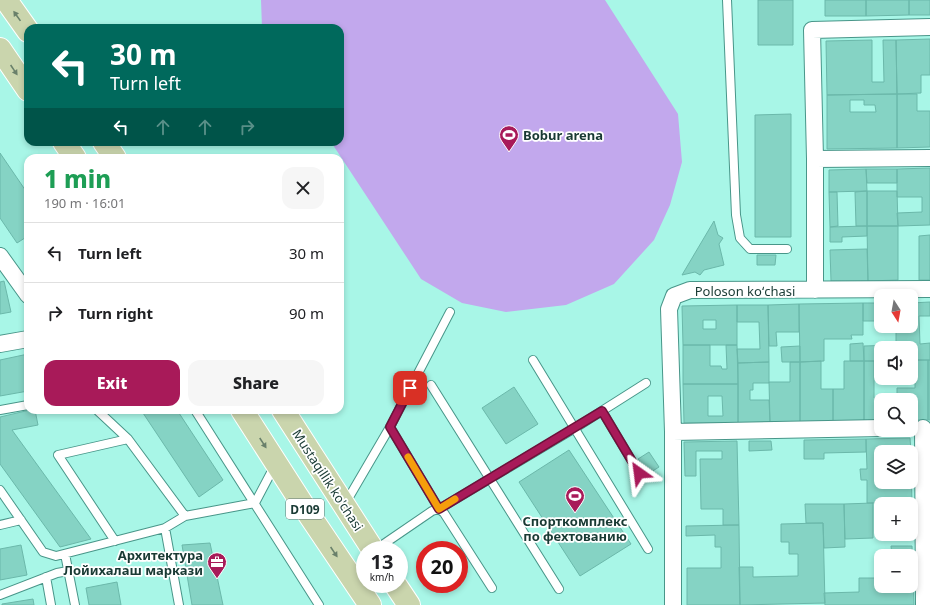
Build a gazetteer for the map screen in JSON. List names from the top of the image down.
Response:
{
  "streets": {
    "main road": ["Mustaqillik ko'chasi", "D109"],
    "street": ["Poloson koʻchasi"]
  },
  "places": {
    "sports": ["Bobur arena", "Спорткомплекс по фехтованию"],
    "office": ["Архитектура Лойихалаш маркази"]
  },
  "north": "bottom",
  "page": {
    "turn": ["30 m", "Turn left"],
    "heading": ["1 min", "190 m · 16:01"],
    "list": [
      {
        "name": "Turn left",
        "value": "30 m"
      },
      {
        "name": "Turn right",
        "value": "90 m"
      }
    ],
    "map_buttons": ["+", "−"],
    "buttons": ["Exit", "Share"],
    "speed": "13 km/h",
    "limit": "20"
  }
}
